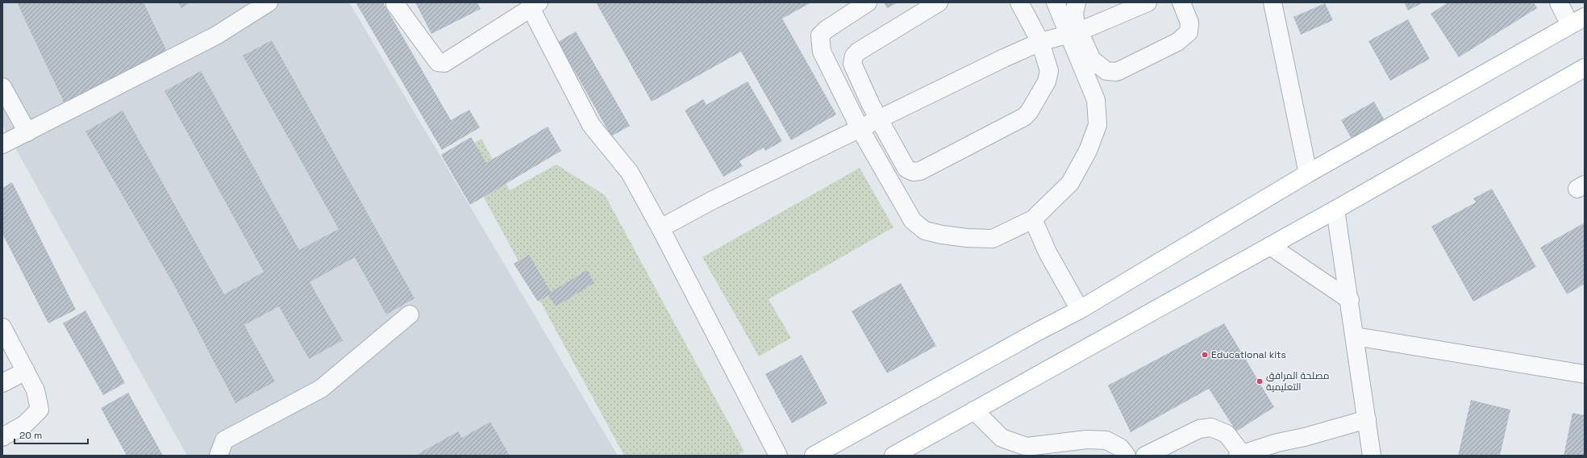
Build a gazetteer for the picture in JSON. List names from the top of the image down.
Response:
{
  "places": ["Educational kits", "مصلحة المرافق التعليمية"],
  "scale_bar": "20 m"
}
